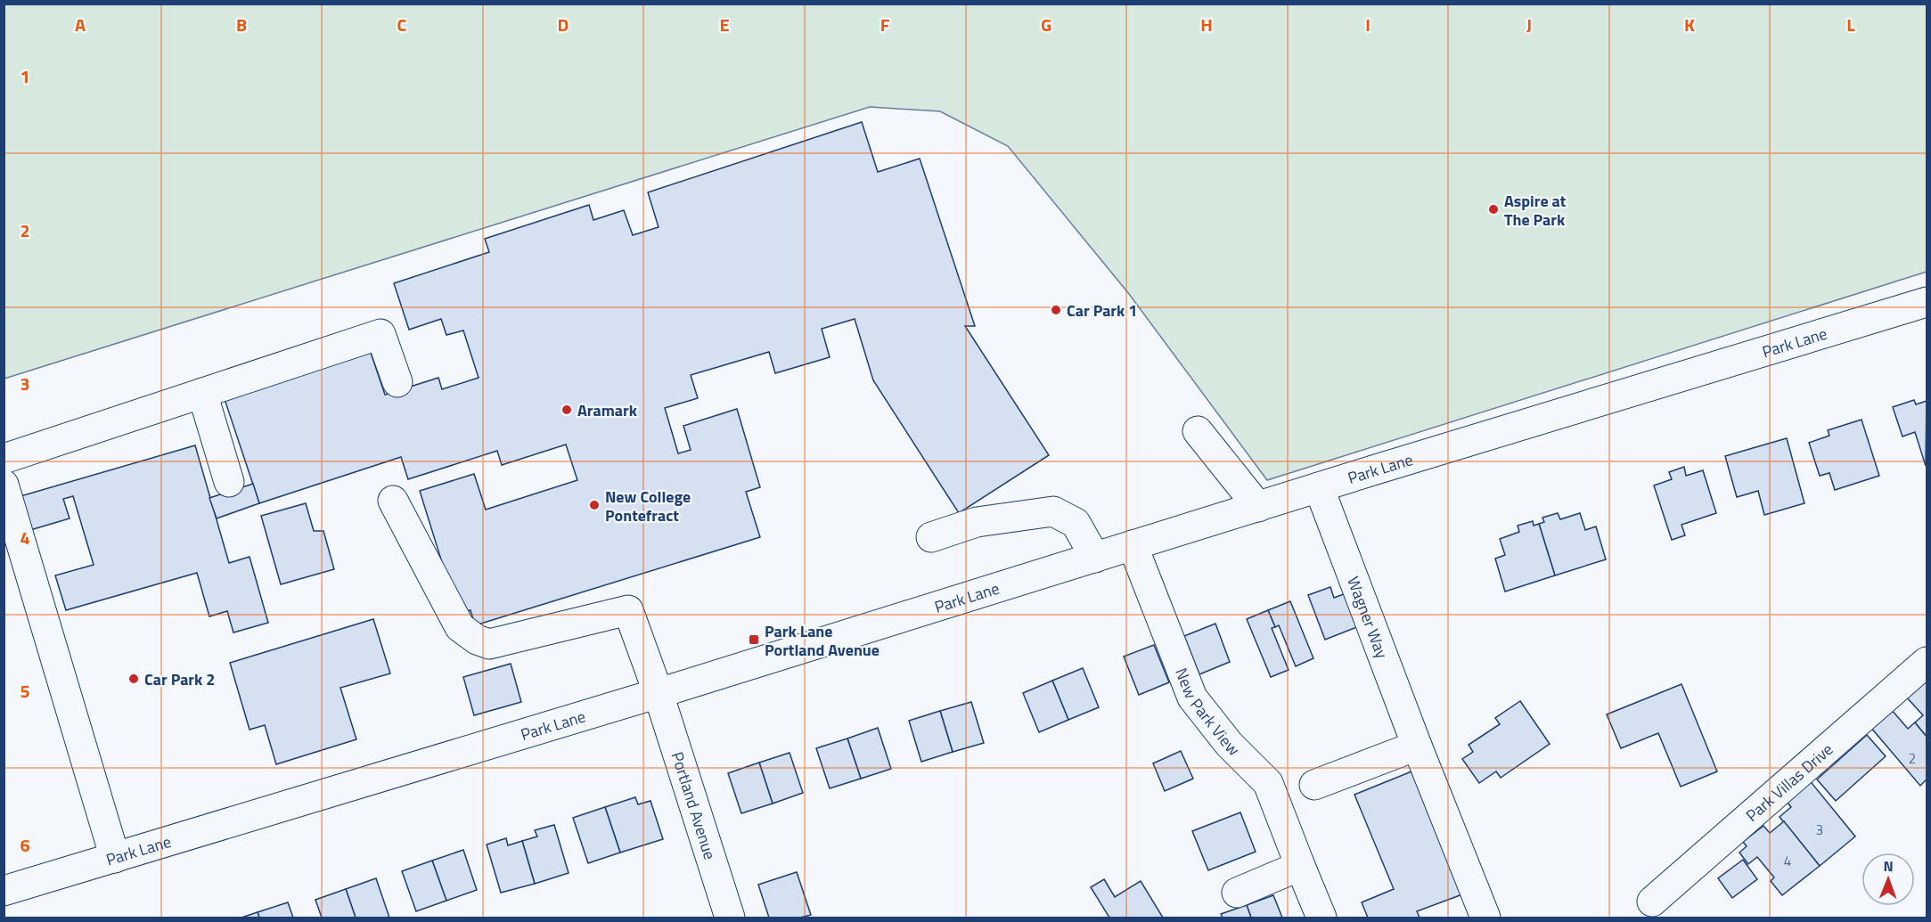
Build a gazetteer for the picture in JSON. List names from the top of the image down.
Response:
{
  "streets": {
    "main road": [
      "Park Lane",
      "Wagner Way",
      "New Park View",
      "Park Villas Drive",
      "Portland Avenue"
    ]
  },
  "crossings": [
    ["Park Lane", "Wagner Way"],
    ["Park Lane", "New Park View"],
    ["Park Lane", "Portland Avenue"]
  ],
  "places": {
    "other": [
      "Aspire at The Park",
      "Car Park 1",
      "Aramark",
      "New College Pontefract",
      "Car Park 2"
    ],
    "transit": ["Park Lane Portland Avenue"]
  },
  "house_numbers": ["2", "3", "4"],
  "north": "top",
  "grid": {
    "columns": [
      "A",
      "B",
      "C",
      "D",
      "E",
      "F",
      "G",
      "H",
      "I",
      "J",
      "K",
      "L"
    ],
    "rows": [
      "1",
      "2",
      "3",
      "4",
      "5",
      "6"
    ]
  }
}
